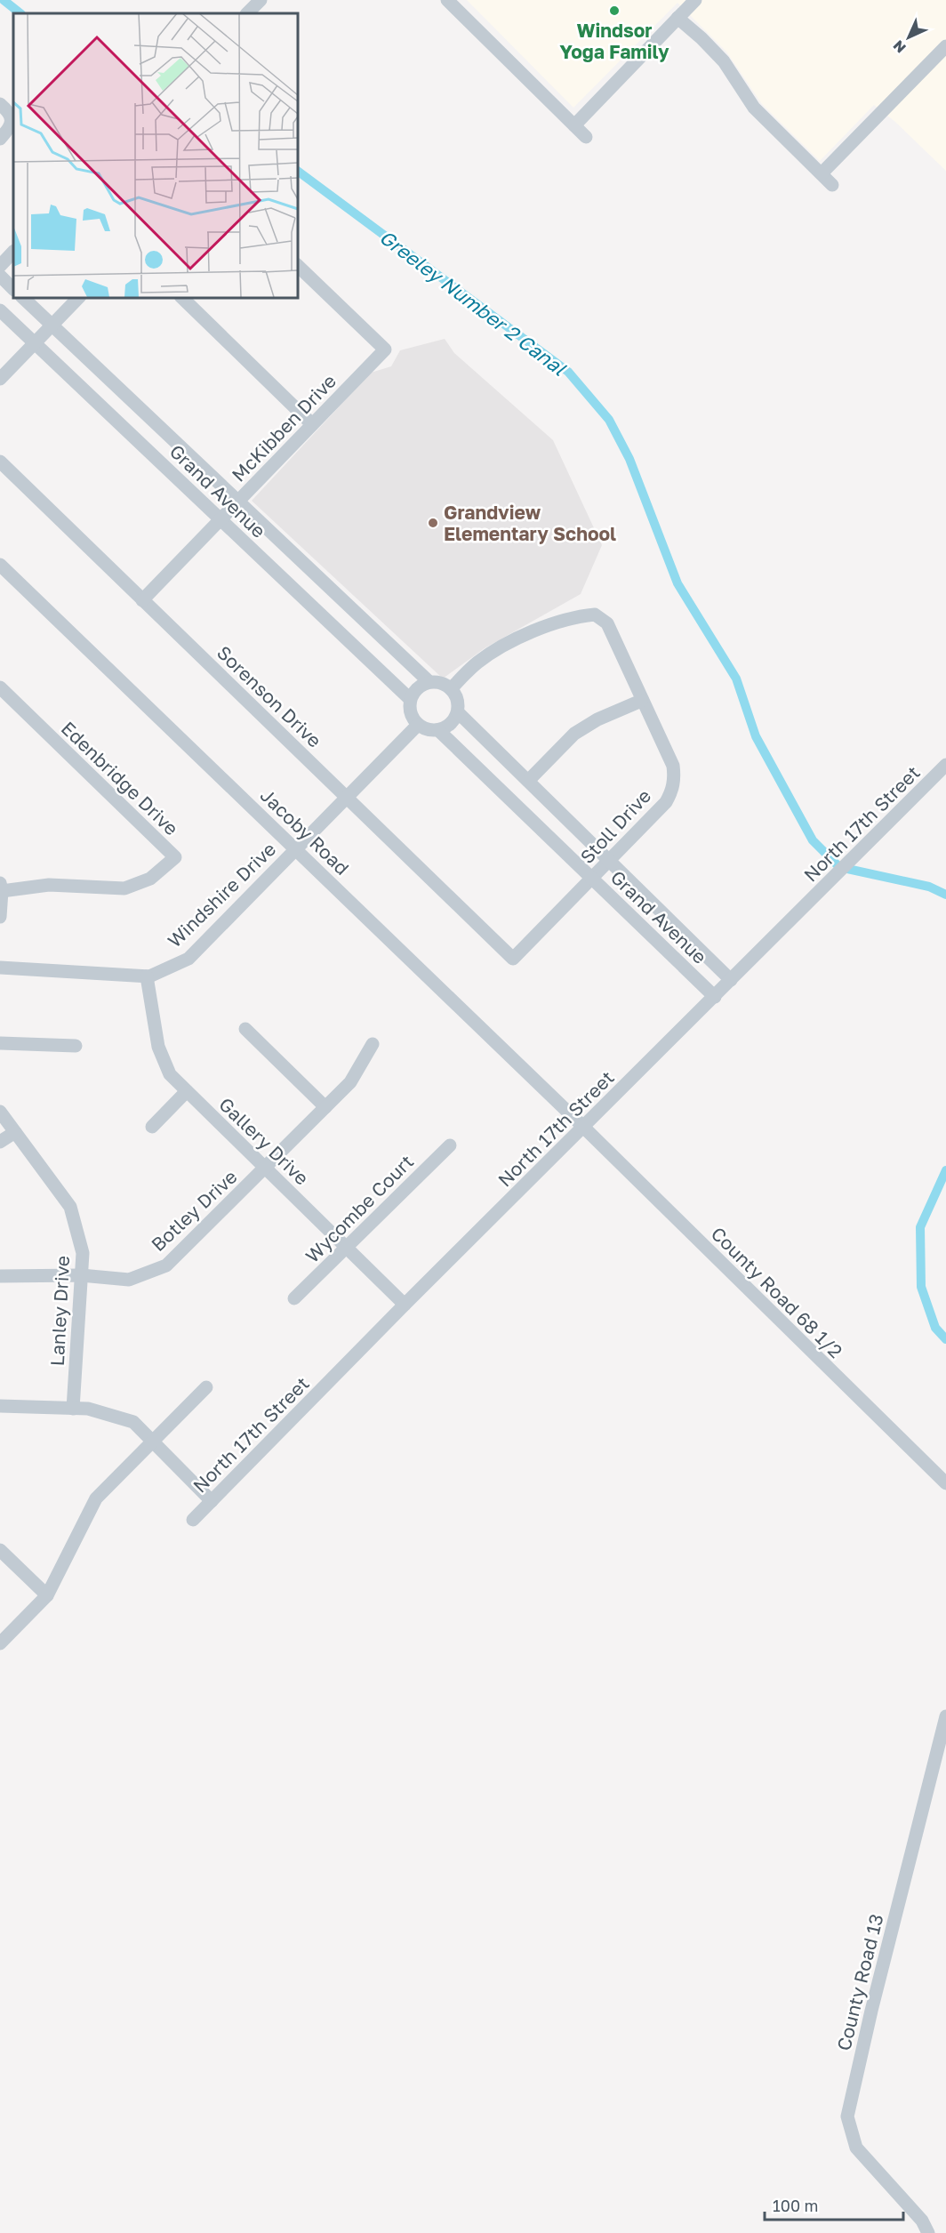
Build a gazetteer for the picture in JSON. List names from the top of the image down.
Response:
{
  "streets": {
    "street": [
      "McKibben Drive",
      "Grand Avenue",
      "Sorenson Drive",
      "Edenbridge Drive",
      "North 17th Street",
      "Stoll Drive",
      "Jacoby Road",
      "Windshire Drive",
      "Gallery Drive",
      "Wycombe Court",
      "Botley Drive",
      "County Road 68 1/2",
      "Lanley Drive",
      "County Road 13"
    ]
  },
  "crossings": [
    ["McKibben Drive", "Grand Avenue"],
    ["McKibben Drive", "Sorenson Drive"],
    ["Grand Avenue", "North 17th Street"],
    ["Grand Avenue", "Stoll Drive"],
    ["Grand Avenue", "Windshire Drive"],
    ["Sorenson Drive", "Stoll Drive"],
    ["Sorenson Drive", "Windshire Drive"],
    ["North 17th Street", "Jacoby Road"],
    ["North 17th Street", "Gallery Drive"],
    ["North 17th Street", "County Road 68 1/2"],
    ["Stoll Drive", "Windshire Drive"],
    ["Jacoby Road", "Windshire Drive"],
    ["Jacoby Road", "County Road 68 1/2"],
    ["Windshire Drive", "Gallery Drive"],
    ["Gallery Drive", "Wycombe Court"],
    ["Gallery Drive", "Botley Drive"],
    ["Botley Drive", "Lanley Drive"]
  ],
  "water": ["Greeley Number 2 Canal"],
  "places": ["Windsor Yoga Family", "Grandview Elementary School"],
  "scale_bar": "100 m",
  "north": "bottom left"
}
